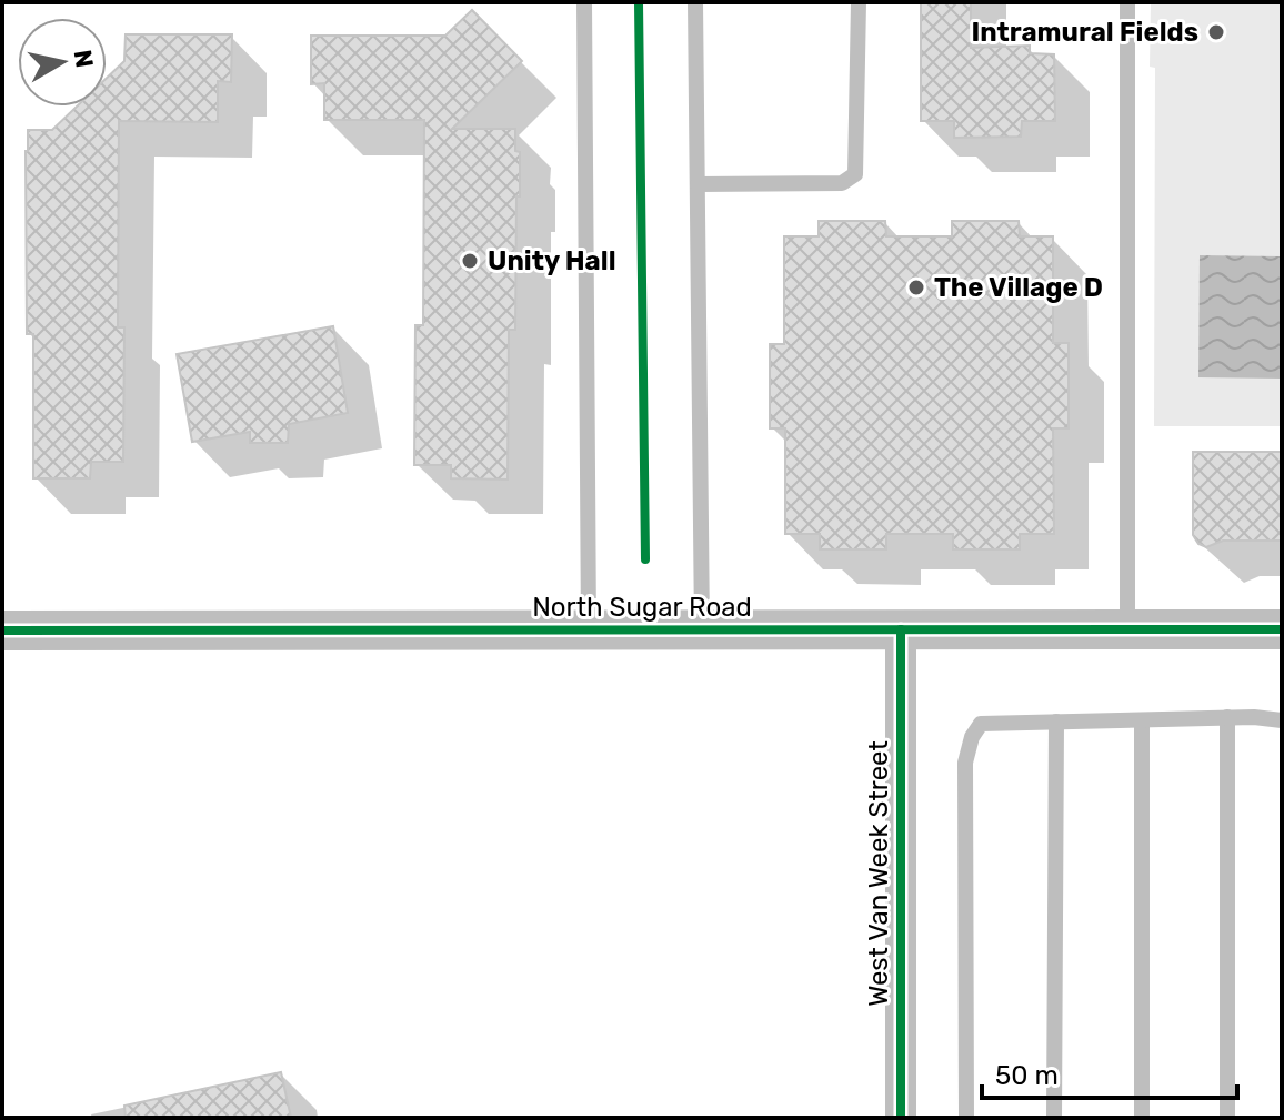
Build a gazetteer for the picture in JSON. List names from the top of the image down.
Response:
{
  "streets": {
    "street": ["North Sugar Road", "West Van Week Street"]
  },
  "crossings": [
    ["North Sugar Road", "West Van Week Street"]
  ],
  "places": ["Intramural Fields", "Unity Hall", "The Village D"],
  "scale_bar": "50 m",
  "north": "right"
}
